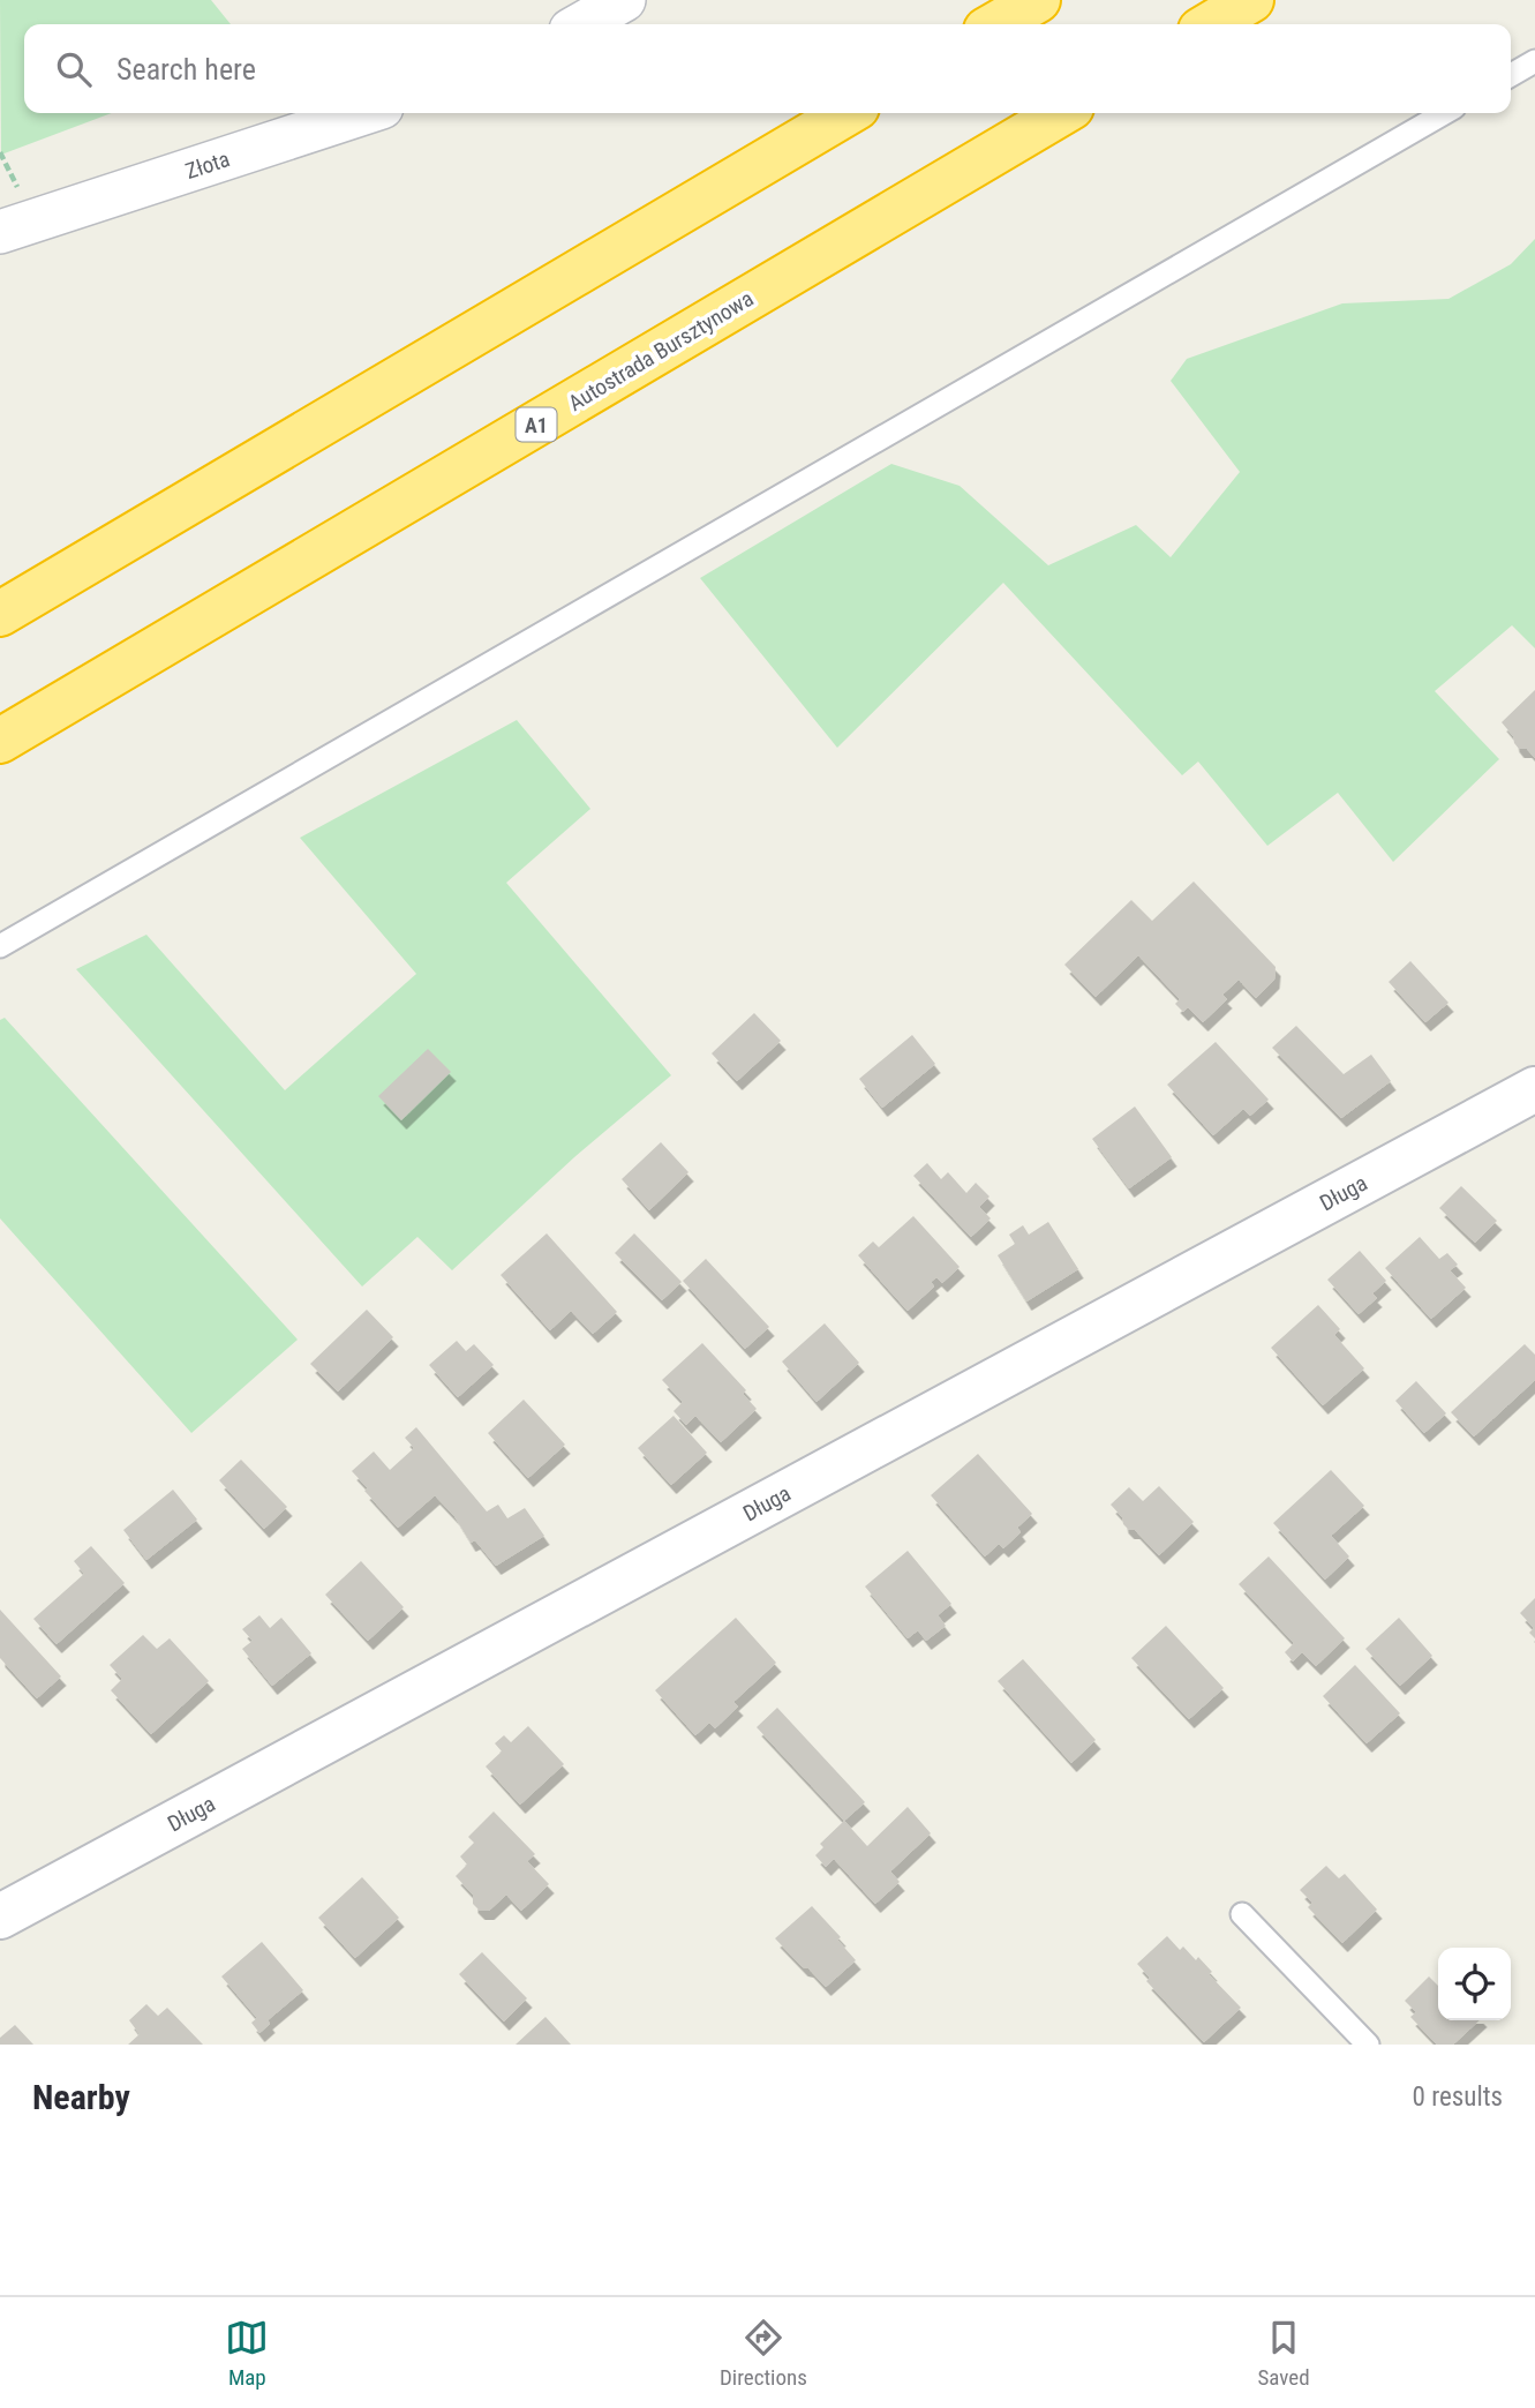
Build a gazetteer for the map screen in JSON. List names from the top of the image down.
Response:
{
  "streets": {
    "highway": ["Autostrada Bursztynowa", "A1"],
    "street": ["Złota", "Długa"]
  },
  "page": {
    "search": "Search here",
    "heading": ["Nearby", "0 results"],
    "nav": ["Map", "Directions", "Saved"]
  }
}
